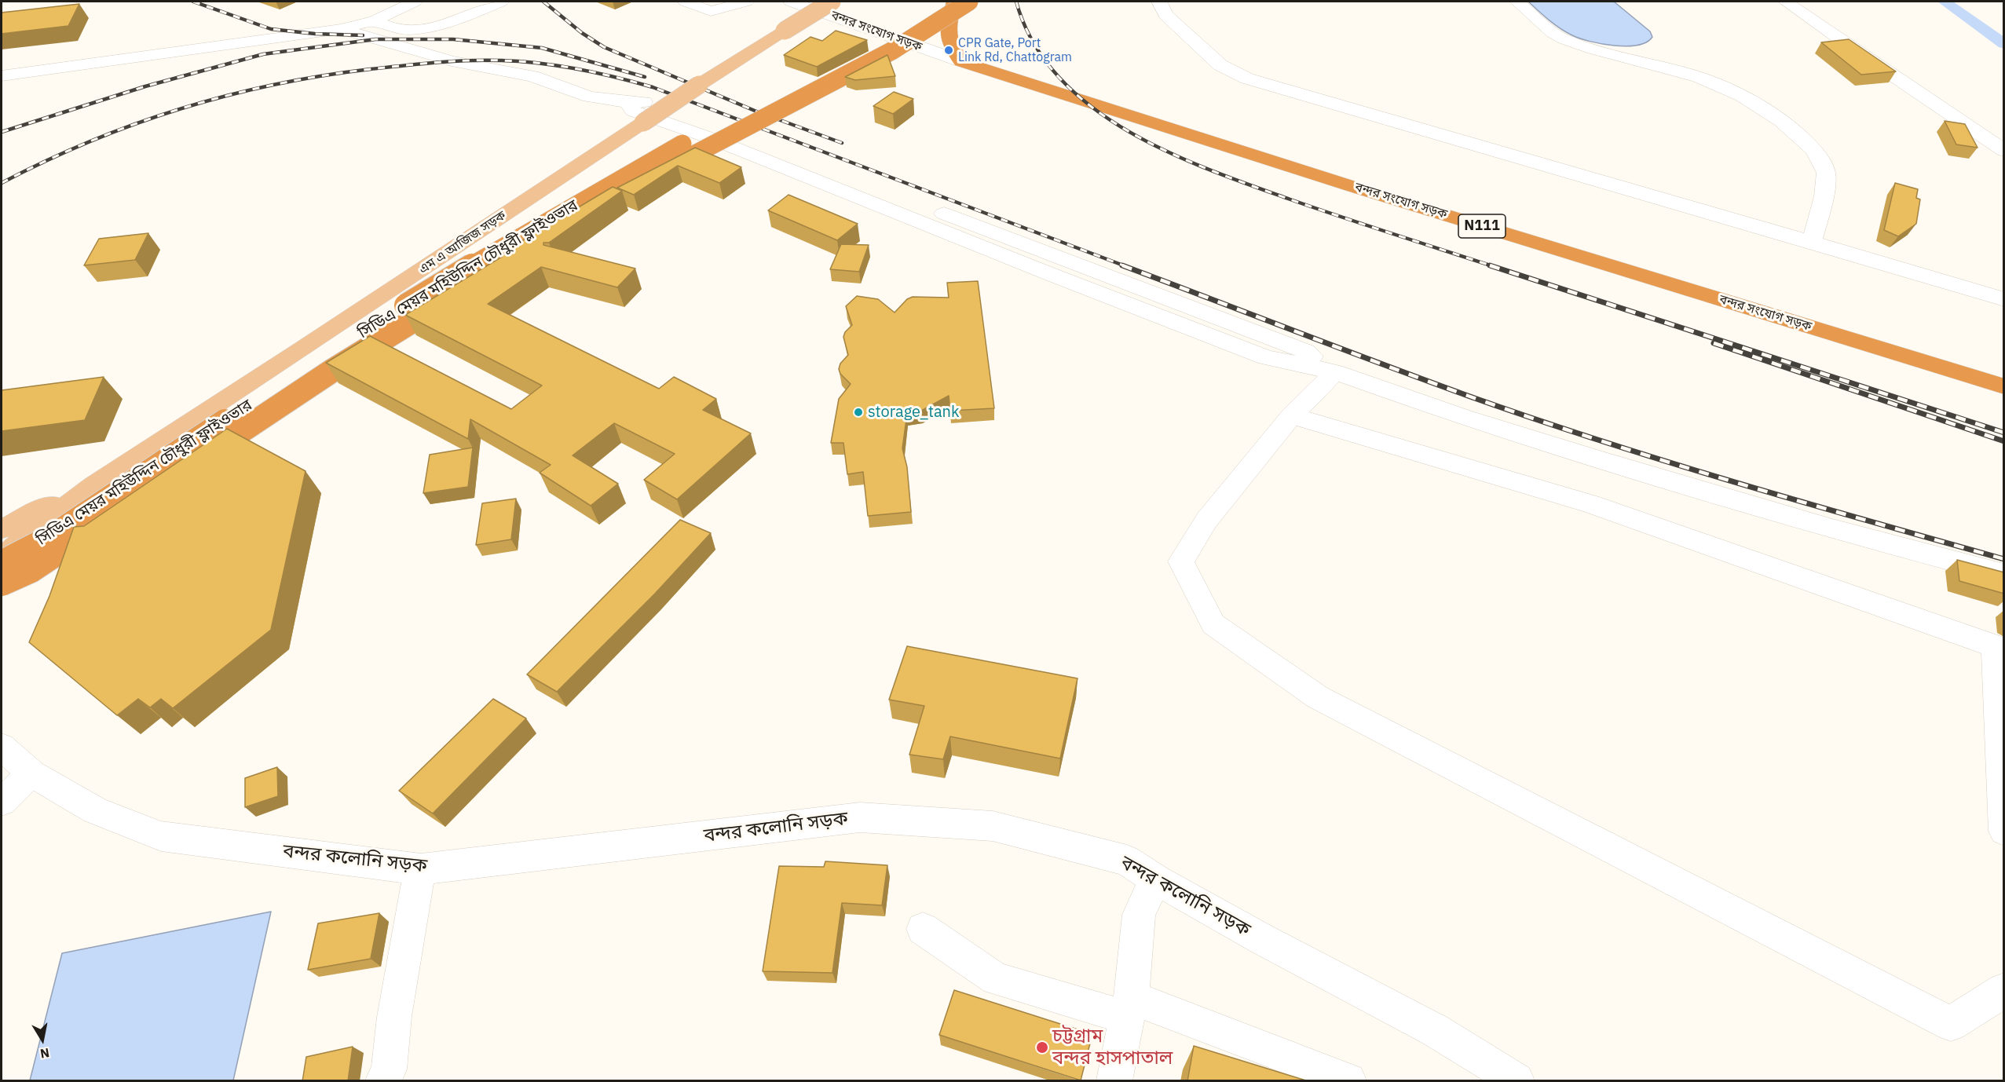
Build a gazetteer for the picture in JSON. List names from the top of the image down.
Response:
{
  "streets": {
    "highway": ["বন্দর সংযোগ সড়ক", "N111", "সিডিএ মেয়র মহিউদ্দিন চৌধুরী ফ্লাইওভার"],
    "main road": ["এম এ আজিজ সড়ক"],
    "street": ["বন্দর কলোনি সড়ক"]
  },
  "places": ["CPR Gate, Port Link Rd, Chattogram", "storage_tank", "চট্টগ্রাম বন্দর হাসপাতাল"],
  "north": "bottom"
}
